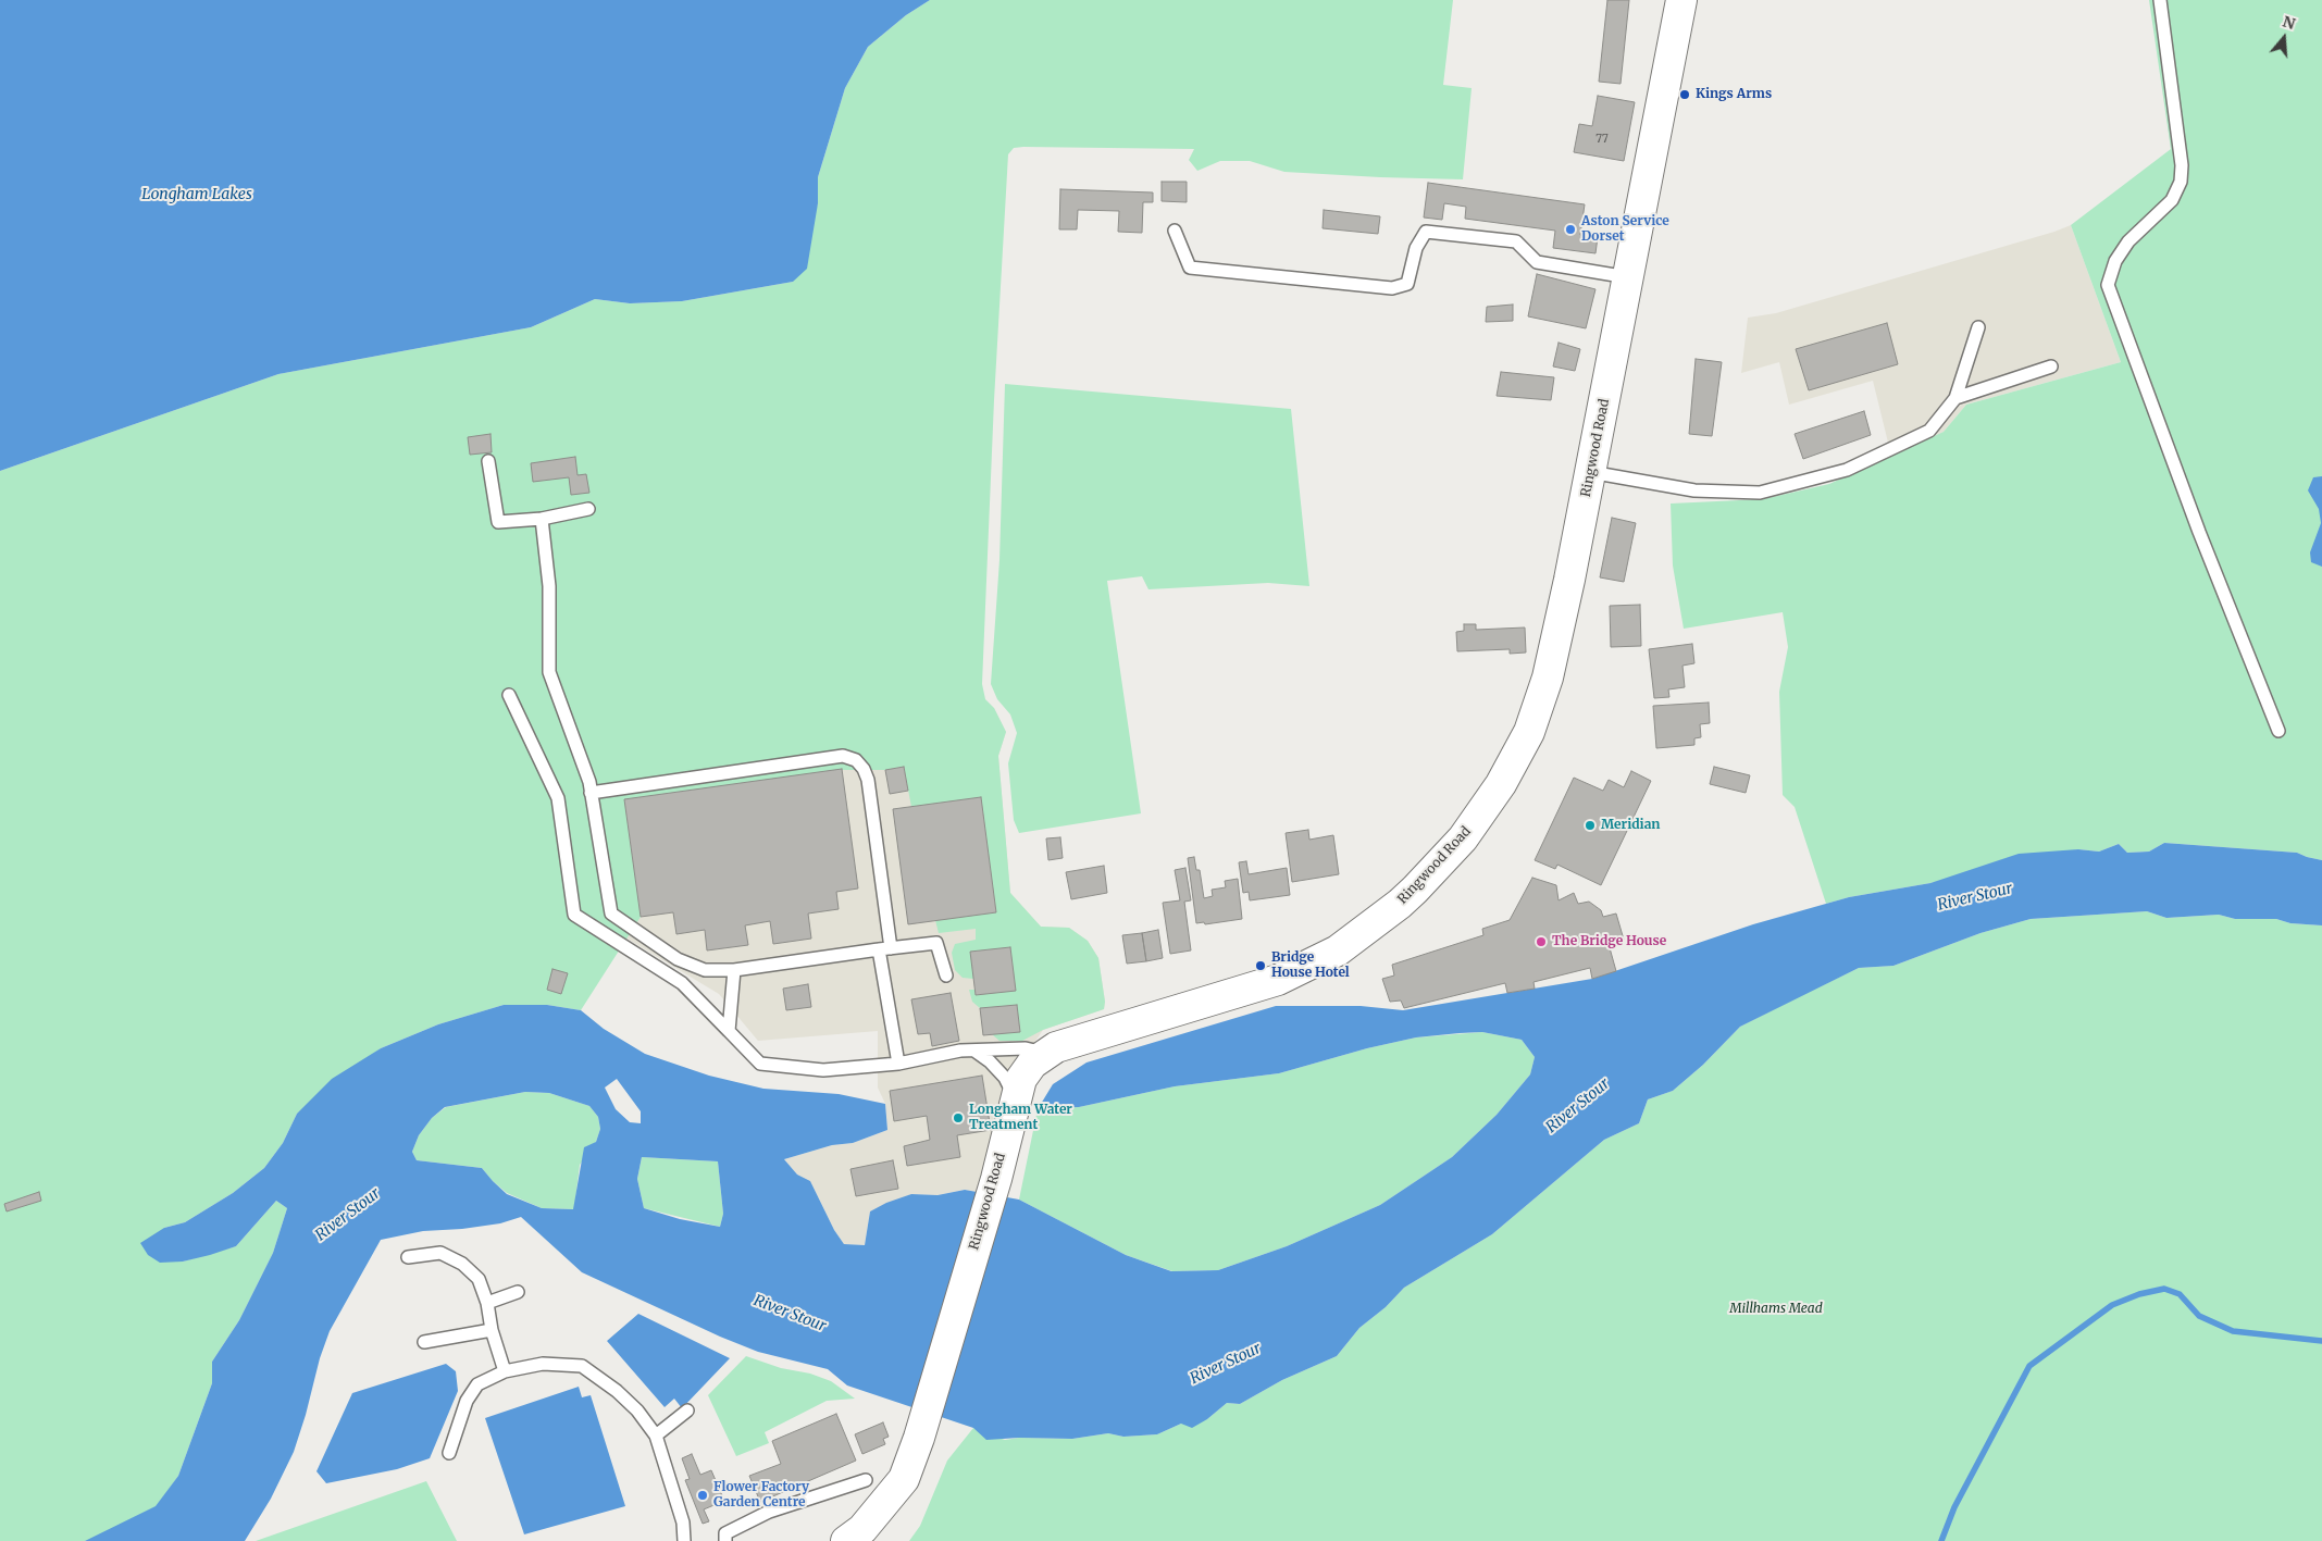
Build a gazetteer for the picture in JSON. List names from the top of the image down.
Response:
{
  "streets": {
    "highway": ["Ringwood Road"]
  },
  "water": ["Longham Lakes", "River Stour"],
  "parks": ["Millhams Mead"],
  "places": [
    "Kings Arms",
    "Aston Service Dorset",
    "Meridian",
    "The Bridge House",
    "Bridge House Hotel",
    "Longham Water Treatment",
    "Flower Factory Garden Centre"
  ],
  "house_numbers": ["77"],
  "north": "top"
}
